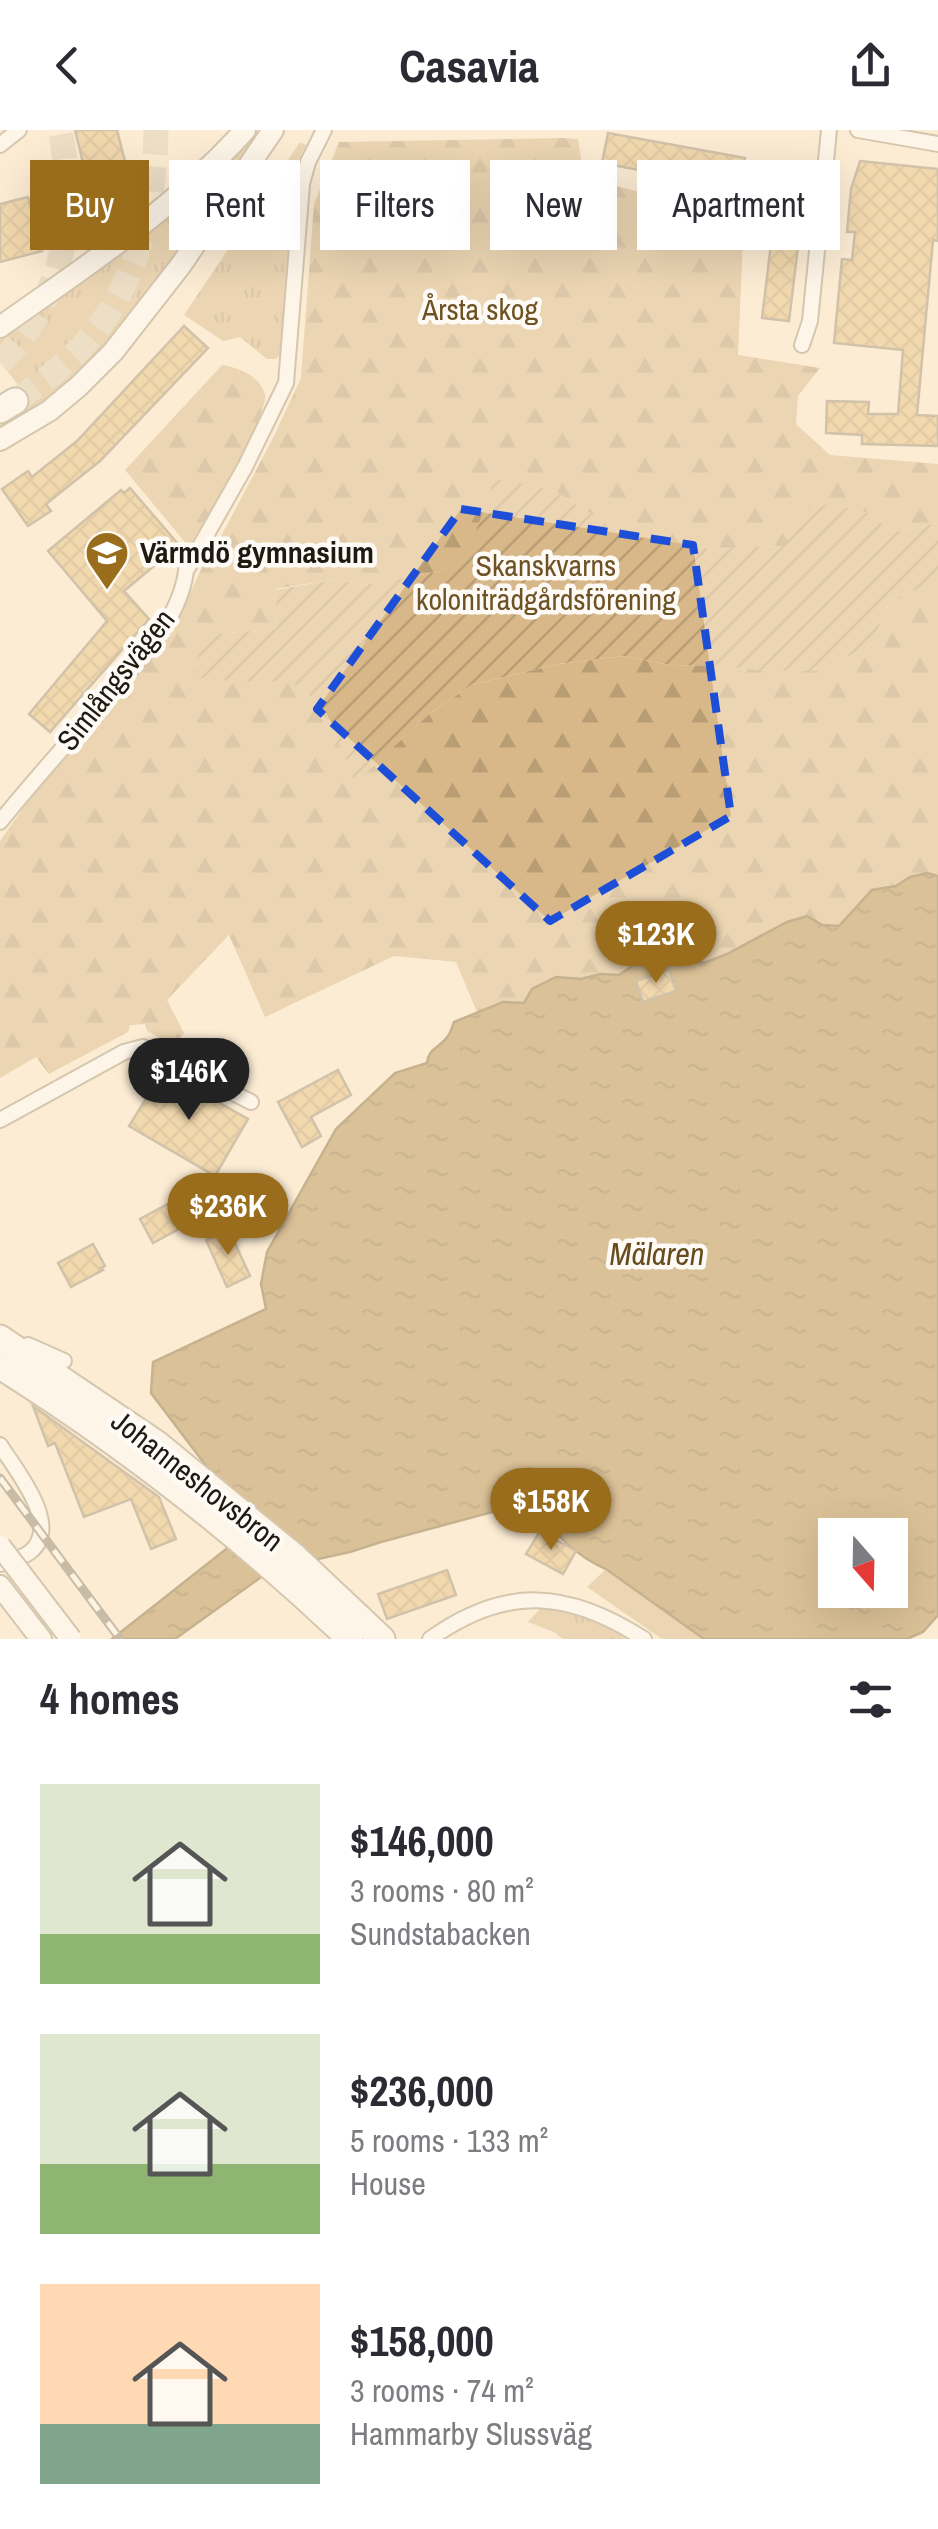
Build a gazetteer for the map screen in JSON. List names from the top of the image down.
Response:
{
  "streets": {
    "highway": ["Johanneshovsbron"],
    "street": ["Simlångsvägen"]
  },
  "water": ["Mälaren"],
  "parks": ["Årsta skog", "Skanskvarns koloniträdgårdsförening"],
  "places": {
    "school or university": ["Värmdö gymnasium"]
  },
  "north": "bottom",
  "page": {
    "header": "Casavia",
    "chip": [
      "Buy",
      "Rent",
      "Filters",
      "New",
      "Apartment"
    ],
    "price": [
      "$123K",
      "$146K",
      "$236K",
      "$158K"
    ],
    "heading": "4 homes",
    "list": [
      {
        "name": "$146,000",
        "note": "3 rooms · 80 m² · Sundstabacken"
      },
      {
        "name": "$236,000",
        "note": "5 rooms · 133 m² · House"
      },
      {
        "name": "$158,000",
        "note": "3 rooms · 74 m² · Hammarby Slussväg"
      }
    ]
  }
}
